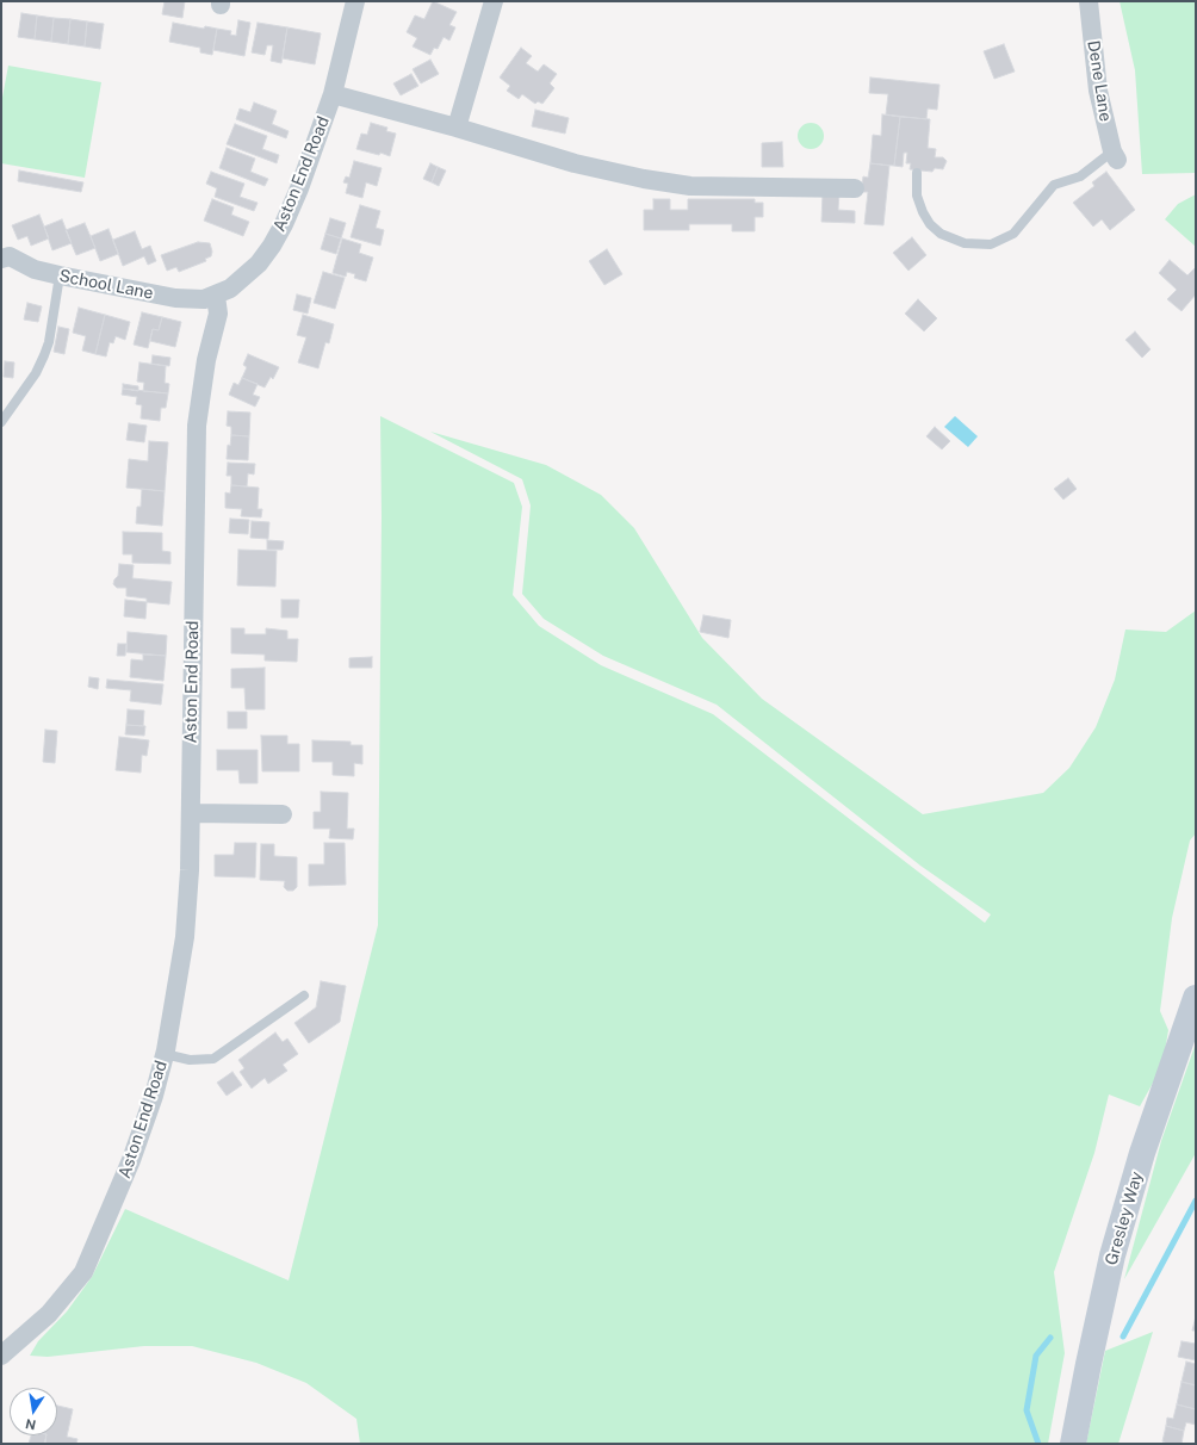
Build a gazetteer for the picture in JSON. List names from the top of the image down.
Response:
{
  "streets": {
    "street": [
      "Dene Lane",
      "Aston End Road",
      "School Lane",
      "Gresley Way"
    ]
  },
  "crossings": [
    ["Aston End Road", "School Lane"]
  ],
  "north": "bottom"
}
